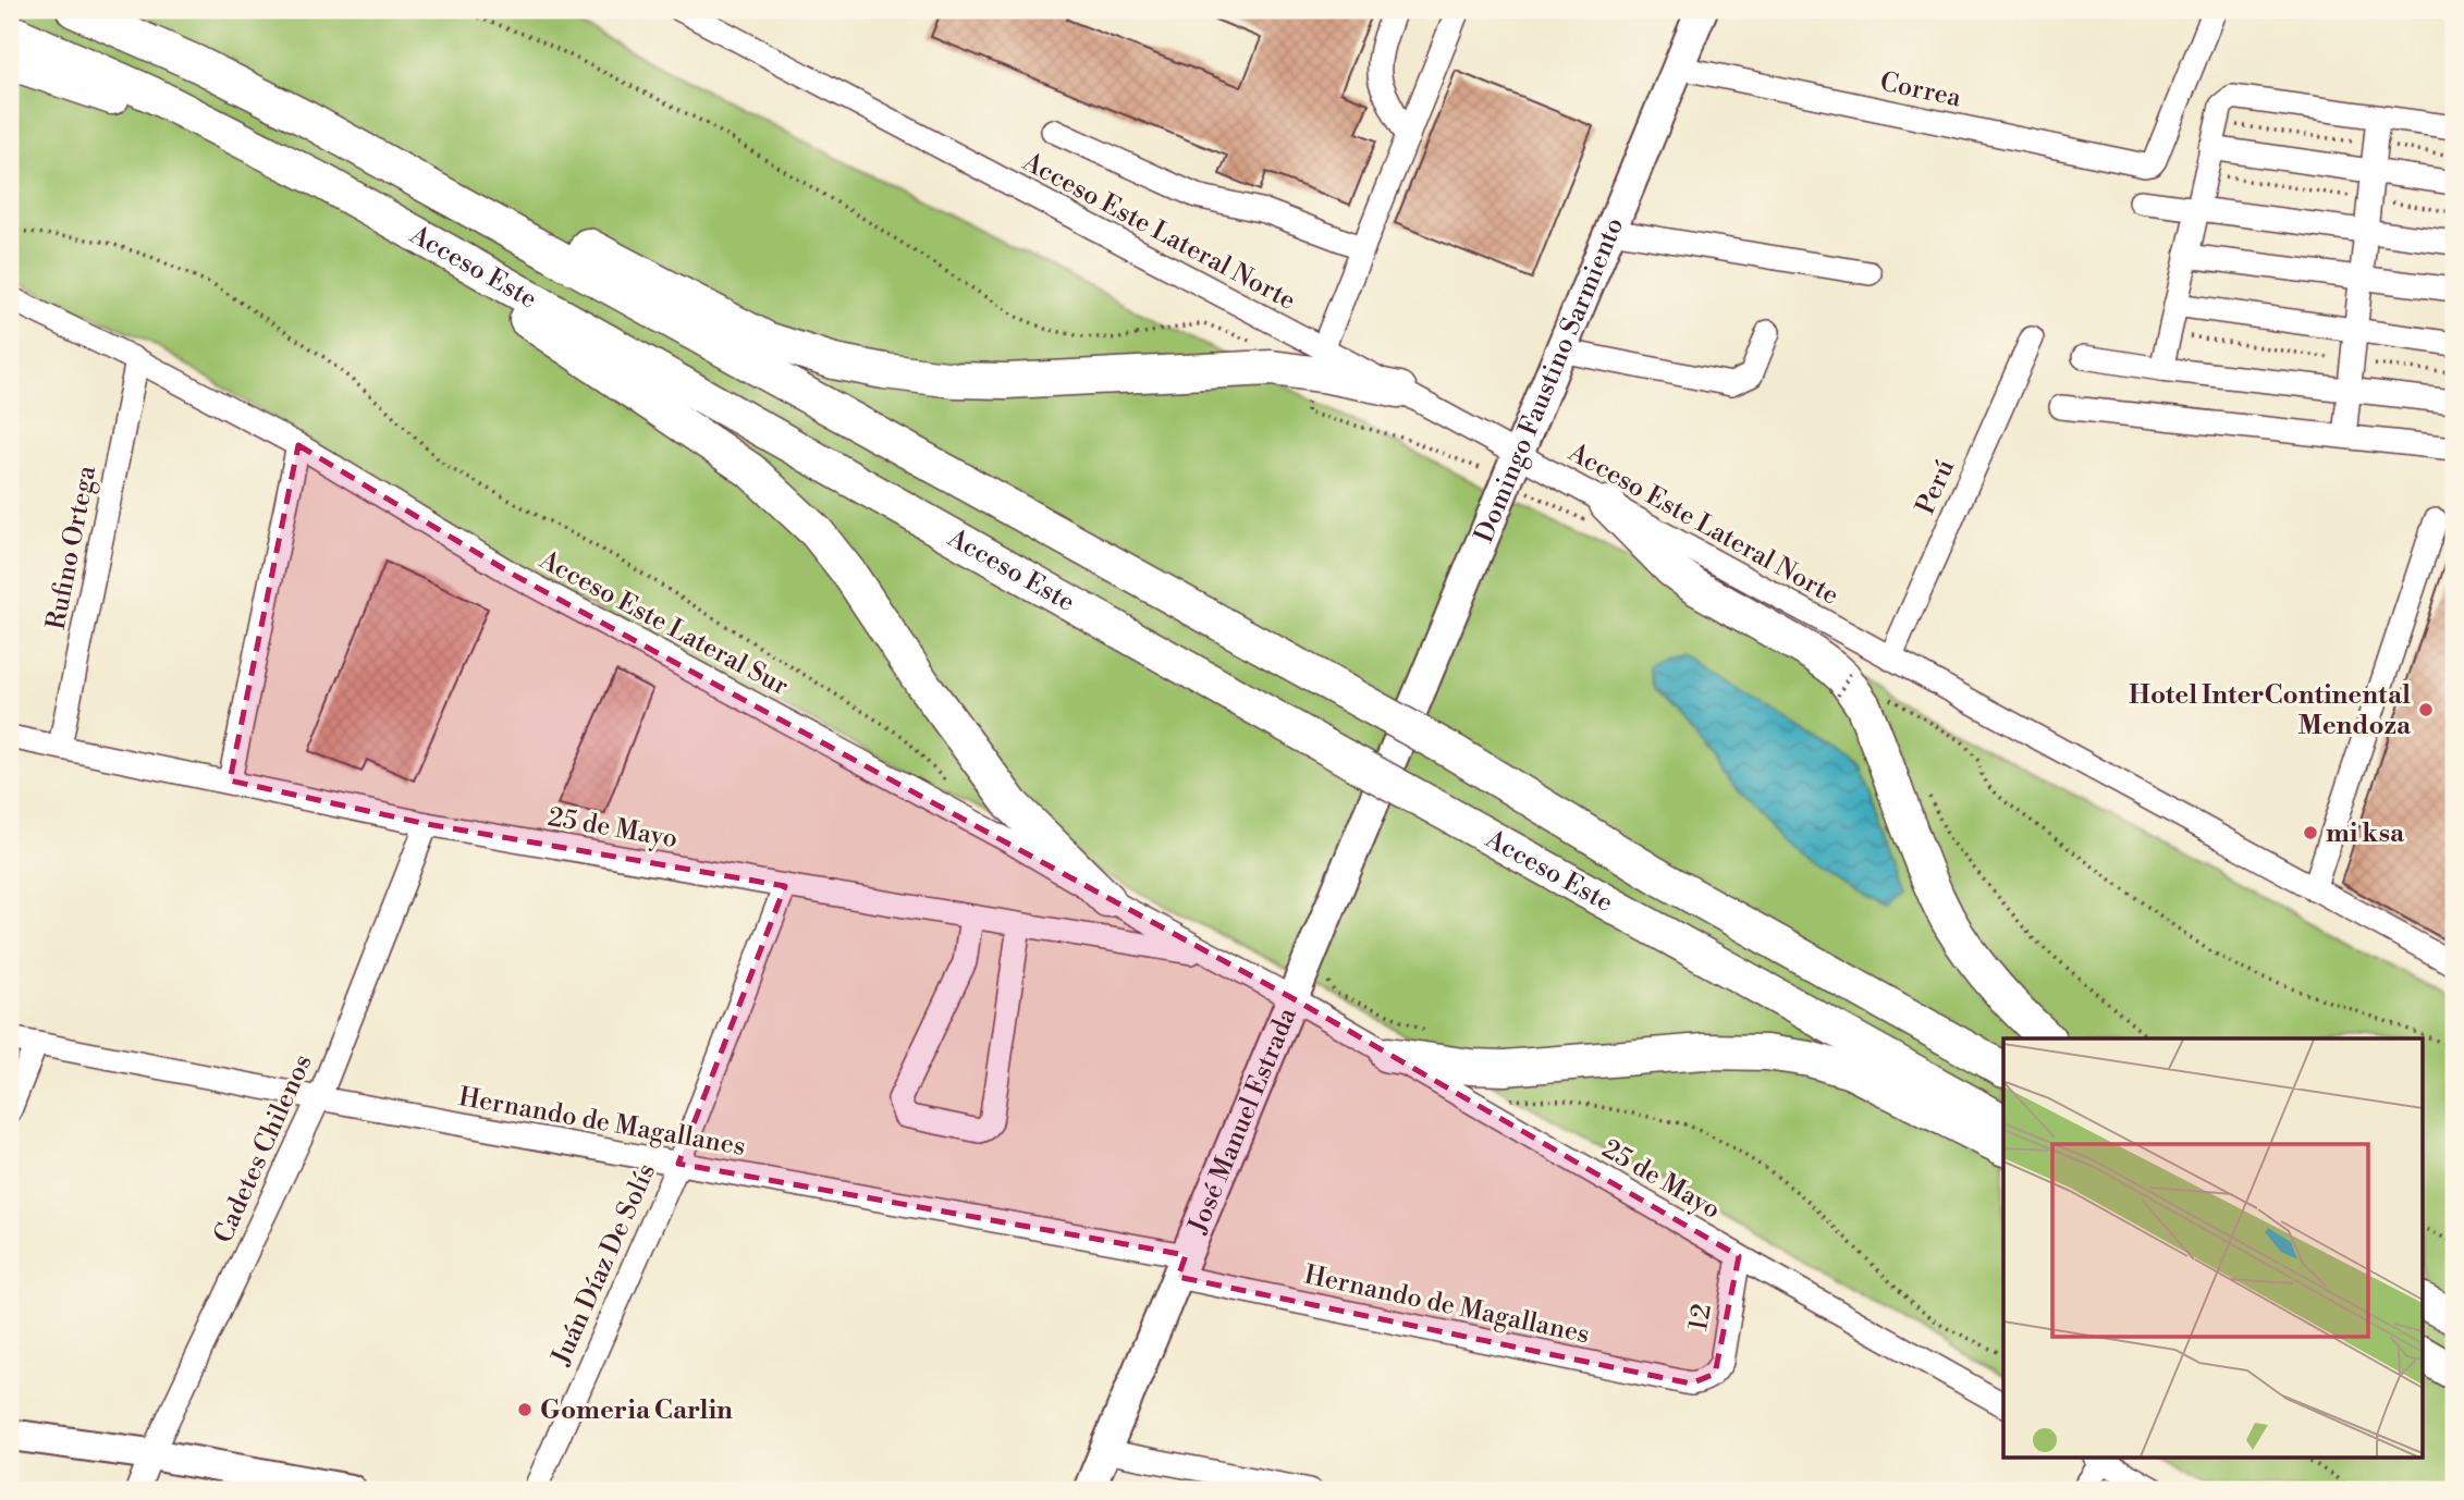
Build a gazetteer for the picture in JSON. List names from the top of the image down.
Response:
{
  "streets": {
    "highway": ["Acceso Este"],
    "main road": ["Domingo Faustino Sarmiento", "José Manuel Estrada"],
    "street": [
      "Correa",
      "Acceso Este Lateral Norte",
      "Perú",
      "Rufino Ortega",
      "Acceso Este Lateral Sur",
      "25 de Mayo",
      "Hernando de Magallanes",
      "Cadetes Chilenos",
      "Juán Díaz De Solís",
      "12"
    ]
  },
  "crossings": [
    ["Correa", "Domingo Faustino Sarmiento"],
    ["Acceso Este Lateral Norte", "Domingo Faustino Sarmiento"],
    ["Acceso Este Lateral Norte", "Perú"],
    ["Domingo Faustino Sarmiento", "José Manuel Estrada"],
    ["Rufino Ortega", "Acceso Este Lateral Sur"],
    ["Rufino Ortega", "25 de Mayo"],
    ["Acceso Este Lateral Sur", "25 de Mayo"],
    ["Acceso Este Lateral Sur", "José Manuel Estrada"],
    ["25 de Mayo", "José Manuel Estrada"],
    ["25 de Mayo", "Cadetes Chilenos"],
    ["25 de Mayo", "Juán Díaz De Solís"],
    ["25 de Mayo", "12"],
    ["José Manuel Estrada", "Hernando de Magallanes"],
    ["Hernando de Magallanes", "Cadetes Chilenos"],
    ["Hernando de Magallanes", "Juán Díaz De Solís"],
    ["Hernando de Magallanes", "12"]
  ],
  "places": ["Hotel InterContinental Mendoza", "mi ksa", "Gomeria Carlin"]
}
